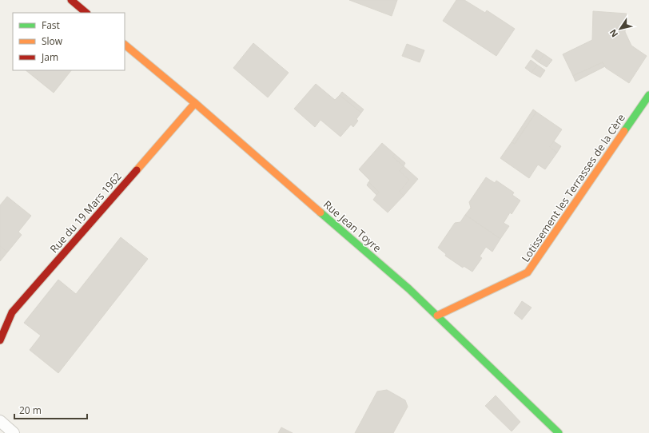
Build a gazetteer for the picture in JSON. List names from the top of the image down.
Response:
{
  "streets": {
    "street": ["Lotissement les Terrasses de la Cère", "Rue du 19 Mars 1962", "Rue Jean Toyre"]
  },
  "crossings": [
    ["Lotissement les Terrasses de la Cère", "Rue Jean Toyre"],
    ["Rue du 19 Mars 1962", "Rue Jean Toyre"]
  ],
  "legend": ["Fast", "Slow", "Jam"],
  "scale_bar": "20 m",
  "north": "bottom left"
}
